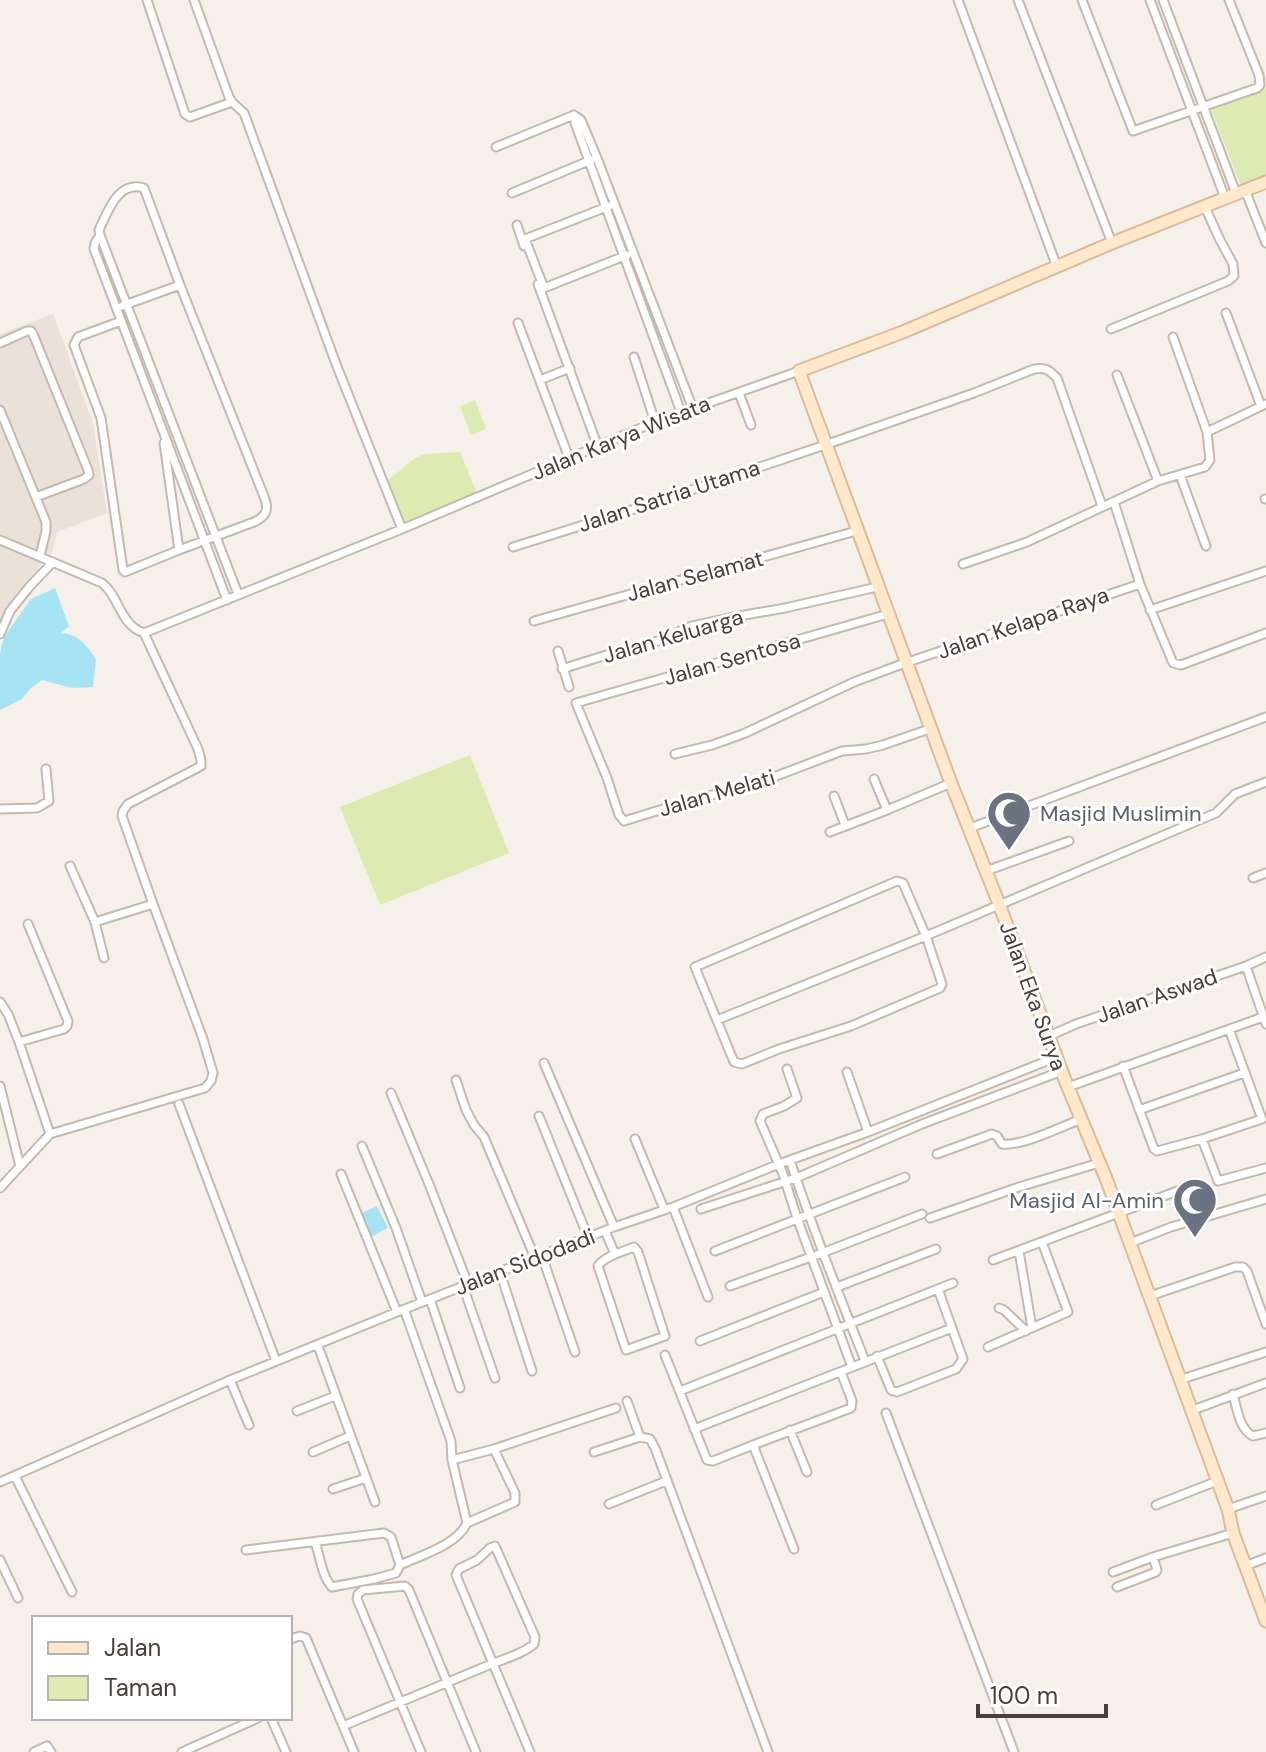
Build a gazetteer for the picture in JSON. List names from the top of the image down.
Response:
{
  "streets": {
    "street": [
      "Jalan Karya Wisata",
      "Jalan Satria Utama",
      "Jalan Selamat",
      "Jalan Kelapa Raya",
      "Jalan Keluarga",
      "Jalan Sentosa",
      "Jalan Melati",
      "Jalan Eka Surya",
      "Jalan Aswad",
      "Jalan Sidodadi"
    ]
  },
  "crossings": [
    ["Jalan Karya Wisata", "Jalan Eka Surya"],
    ["Jalan Satria Utama", "Jalan Eka Surya"],
    ["Jalan Selamat", "Jalan Eka Surya"],
    ["Jalan Kelapa Raya", "Jalan Eka Surya"],
    ["Jalan Keluarga", "Jalan Eka Surya"],
    ["Jalan Sentosa", "Jalan Melati"],
    ["Jalan Sentosa", "Jalan Eka Surya"],
    ["Jalan Melati", "Jalan Eka Surya"],
    ["Jalan Eka Surya", "Jalan Aswad"],
    ["Jalan Eka Surya", "Jalan Sidodadi"]
  ],
  "places": {
    "mosque": ["Masjid Muslimin", "Masjid Al-Amin"]
  },
  "legend": ["Jalan", "Taman"],
  "scale_bar": "100 m"
}
